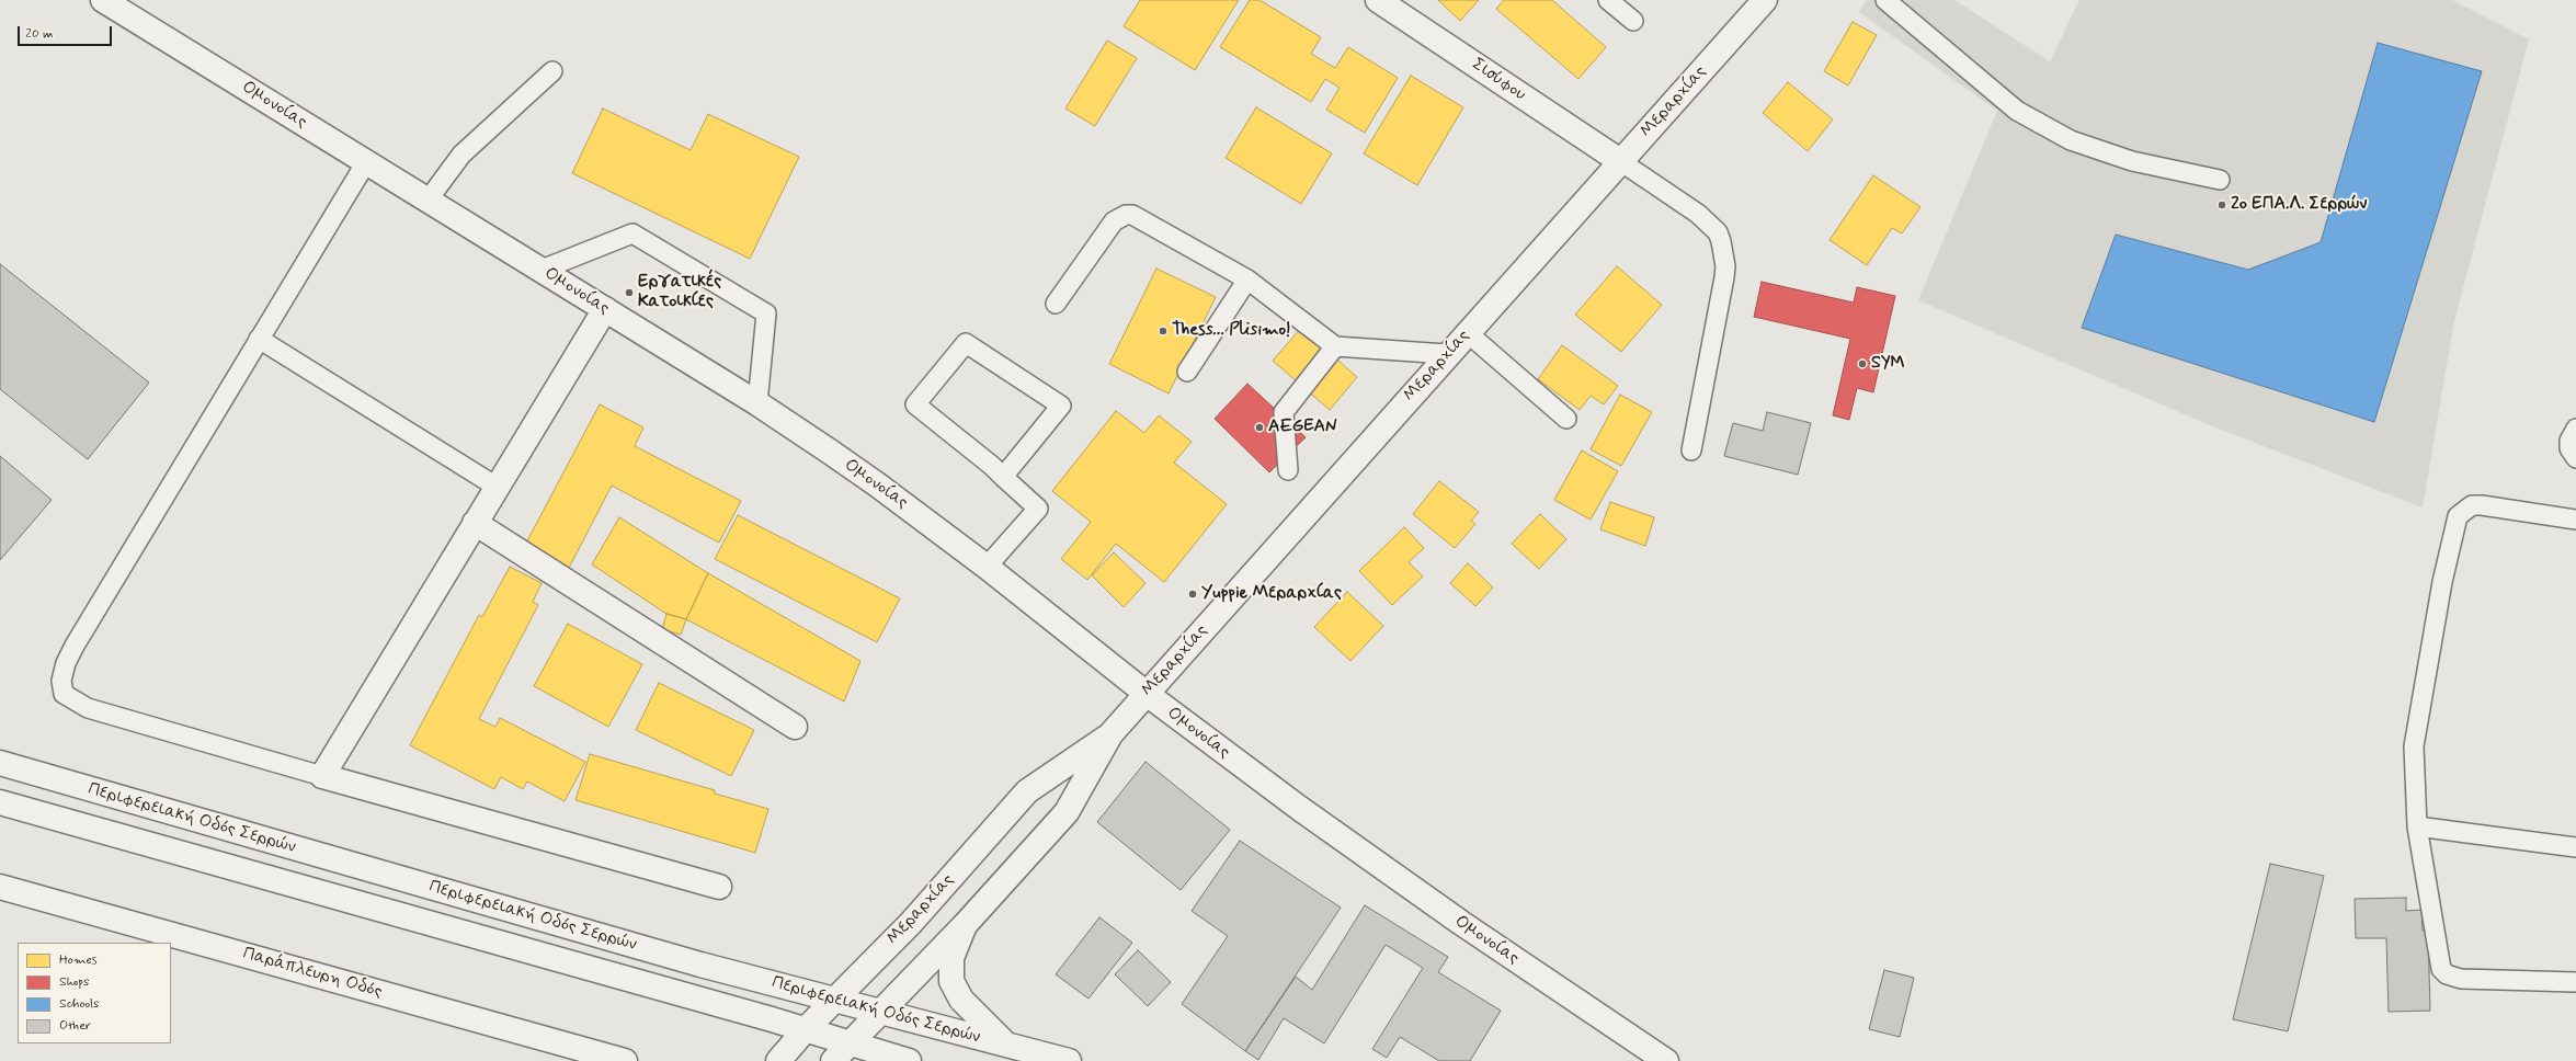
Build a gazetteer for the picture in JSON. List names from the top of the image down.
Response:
{
  "streets": {
    "street": [
      "Σισύφου",
      "Μεραρχίας",
      "Ομονοίας",
      "Περιφερειακή Οδός Σερρών",
      "Παράπλευρη Οδός"
    ]
  },
  "crossings": [
    ["Σισύφου", "Μεραρχίας"],
    ["Μεραρχίας", "Ομονοίας"],
    ["Μεραρχίας", "Περιφερειακή Οδός Σερρών"]
  ],
  "places": [
    "2ο ΕΠΑ.Λ. Σερρών",
    "Εργατικές Κατοικίες",
    "Thess… Plisimo!",
    "SYM",
    "AEGEAN",
    "Yuppie Μεραρχίας"
  ],
  "legend": [
    "Homes",
    "Shops",
    "Schools",
    "Other"
  ],
  "scale_bar": "20 m"
}
